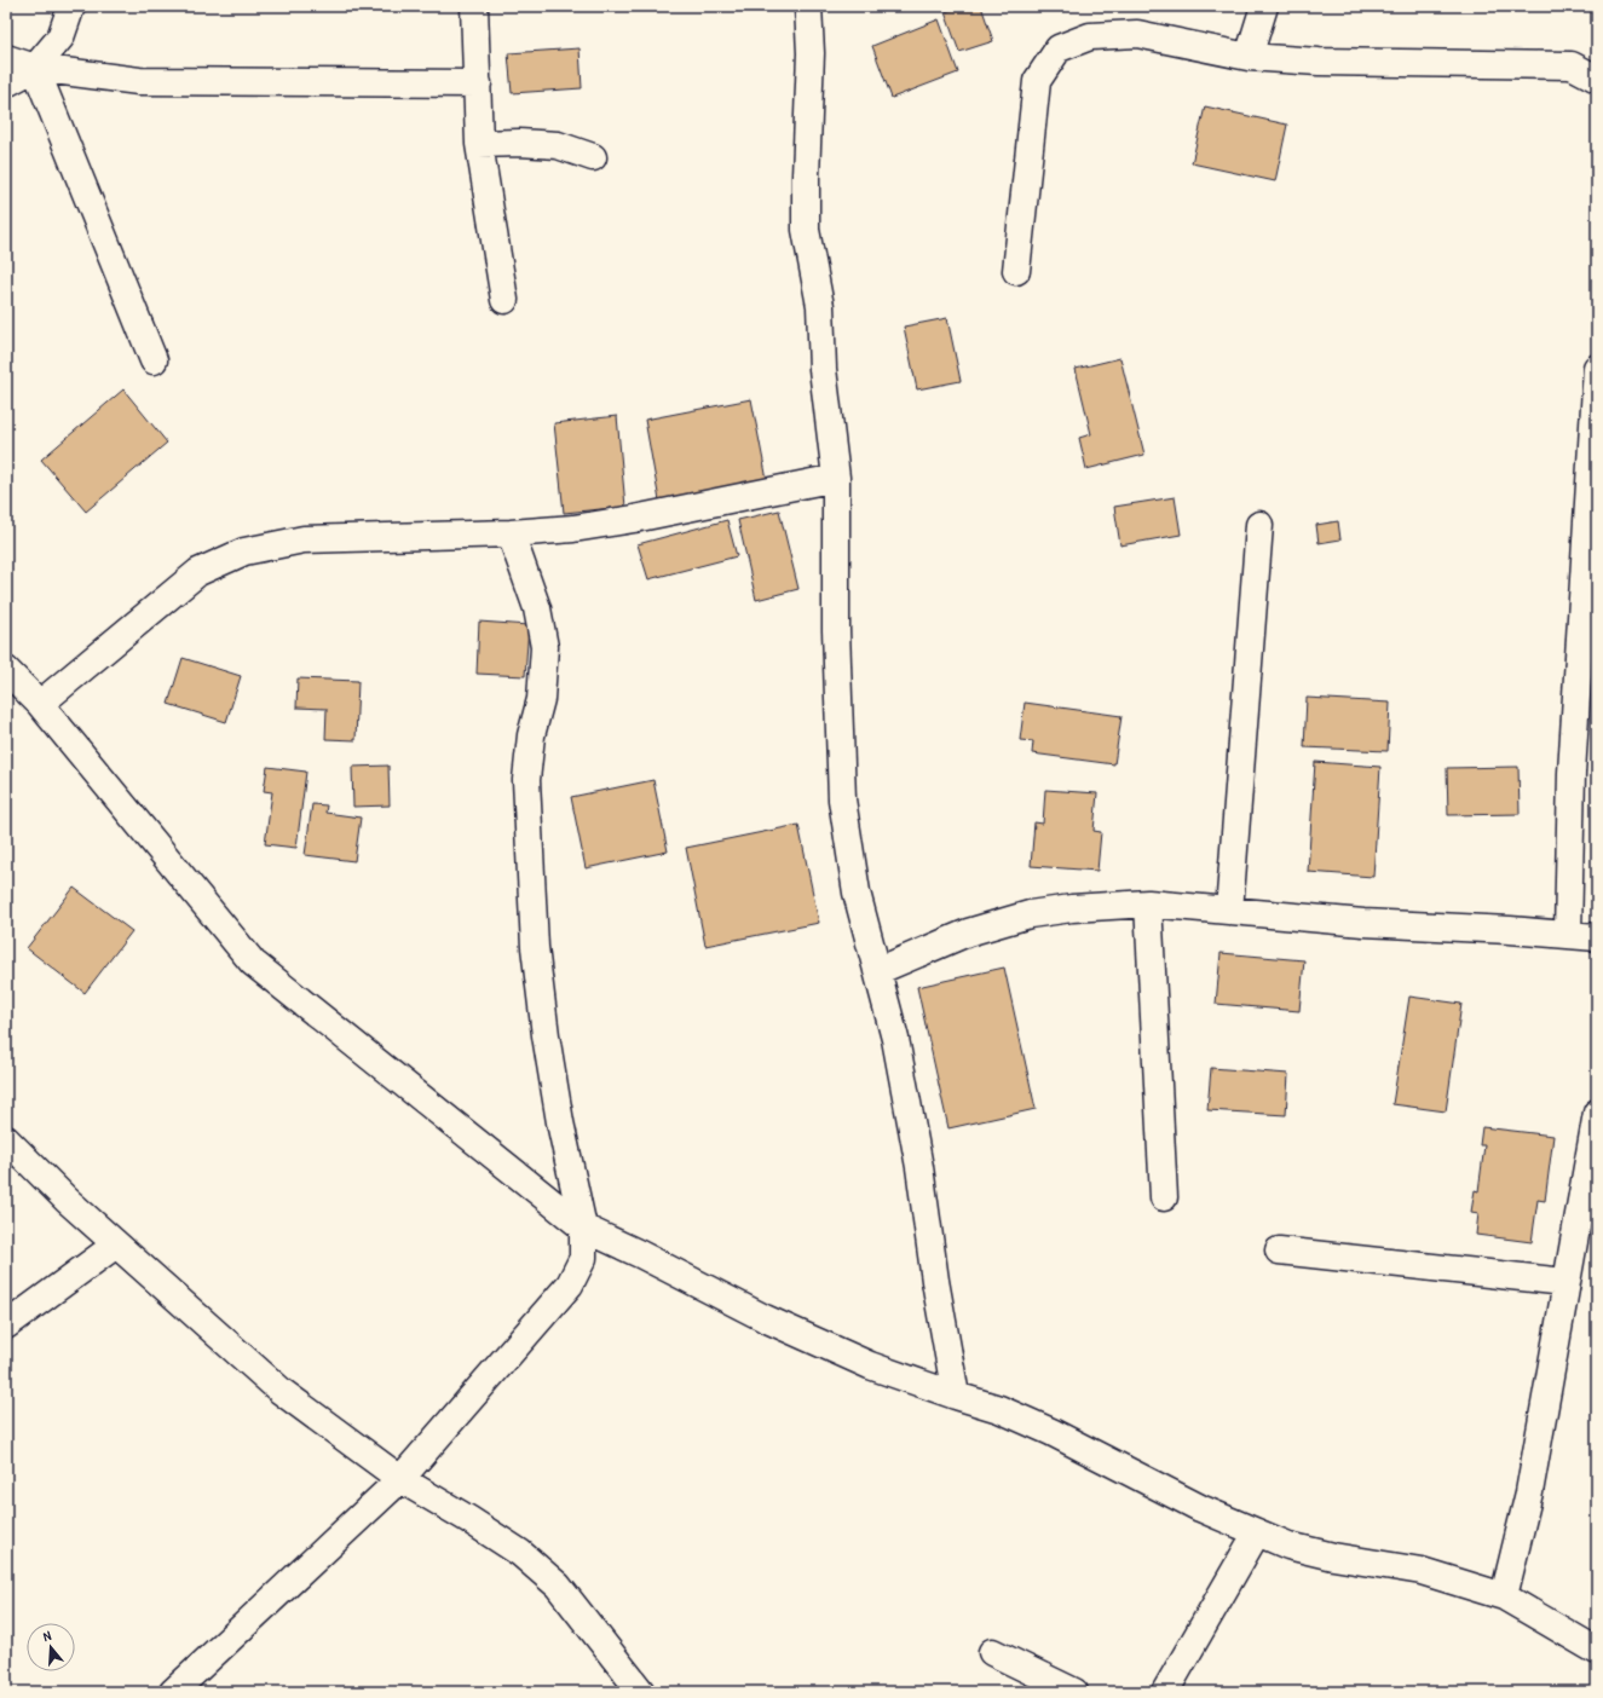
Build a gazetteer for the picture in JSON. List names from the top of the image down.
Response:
{
  "north": "top"
}
